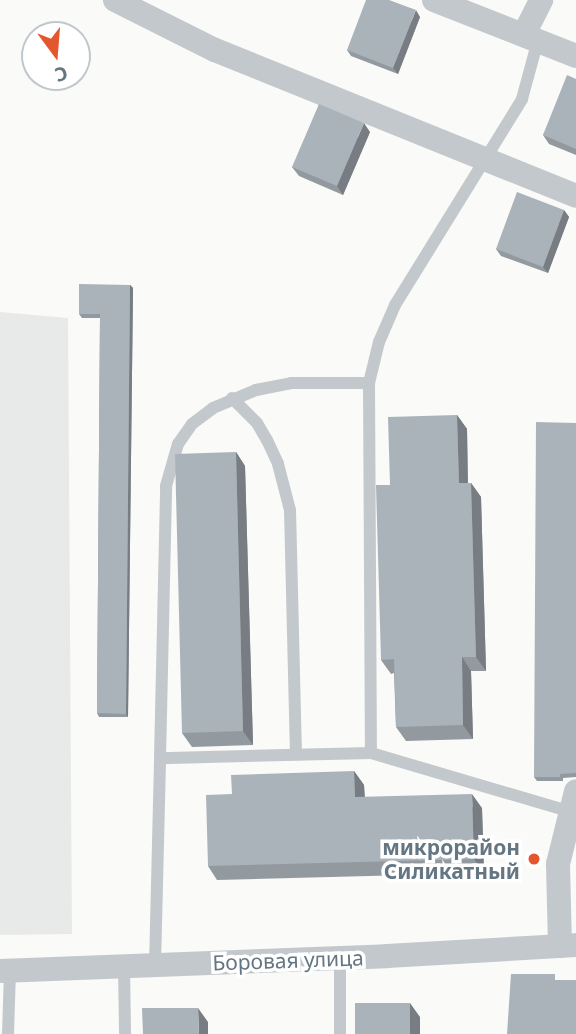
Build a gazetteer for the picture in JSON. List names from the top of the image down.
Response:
{
  "streets": {
    "street": ["Боровая улица"]
  },
  "places": ["микрорайон Силикатный"],
  "north": "bottom"
}
